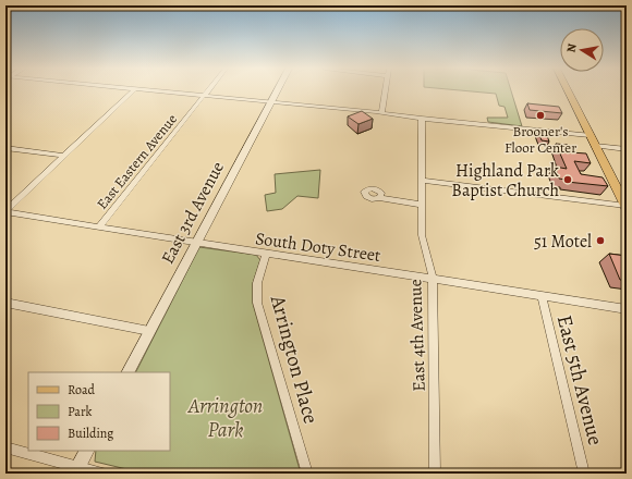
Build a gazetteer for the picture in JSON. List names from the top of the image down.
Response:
{
  "streets": {
    "street": [
      "East Eastern Avenue",
      "East 3rd Avenue",
      "South Doty Street",
      "East 4th Avenue",
      "Arrington Place",
      "East 5th Avenue"
    ]
  },
  "crossings": [
    ["East Eastern Avenue", "South Doty Street"],
    ["East 3rd Avenue", "South Doty Street"],
    ["South Doty Street", "East 4th Avenue"],
    ["South Doty Street", "Arrington Place"],
    ["South Doty Street", "East 5th Avenue"]
  ],
  "parks": ["Arrington Park"],
  "places": ["Brooner's Floor Center", "Highland Park Baptist Church", "51 Motel"],
  "legend": ["Road", "Park", "Building"],
  "north": "left"
}
